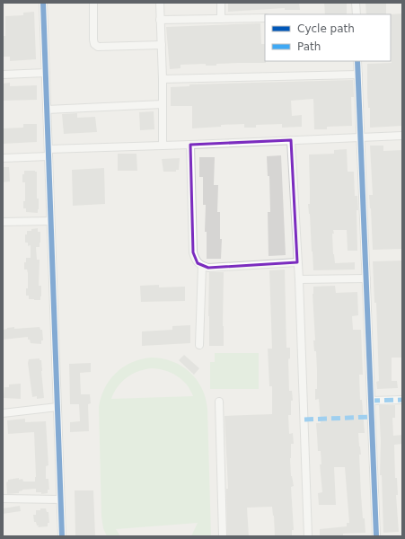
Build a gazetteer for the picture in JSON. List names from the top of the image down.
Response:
{
  "legend": ["Cycle path", "Path"]
}
